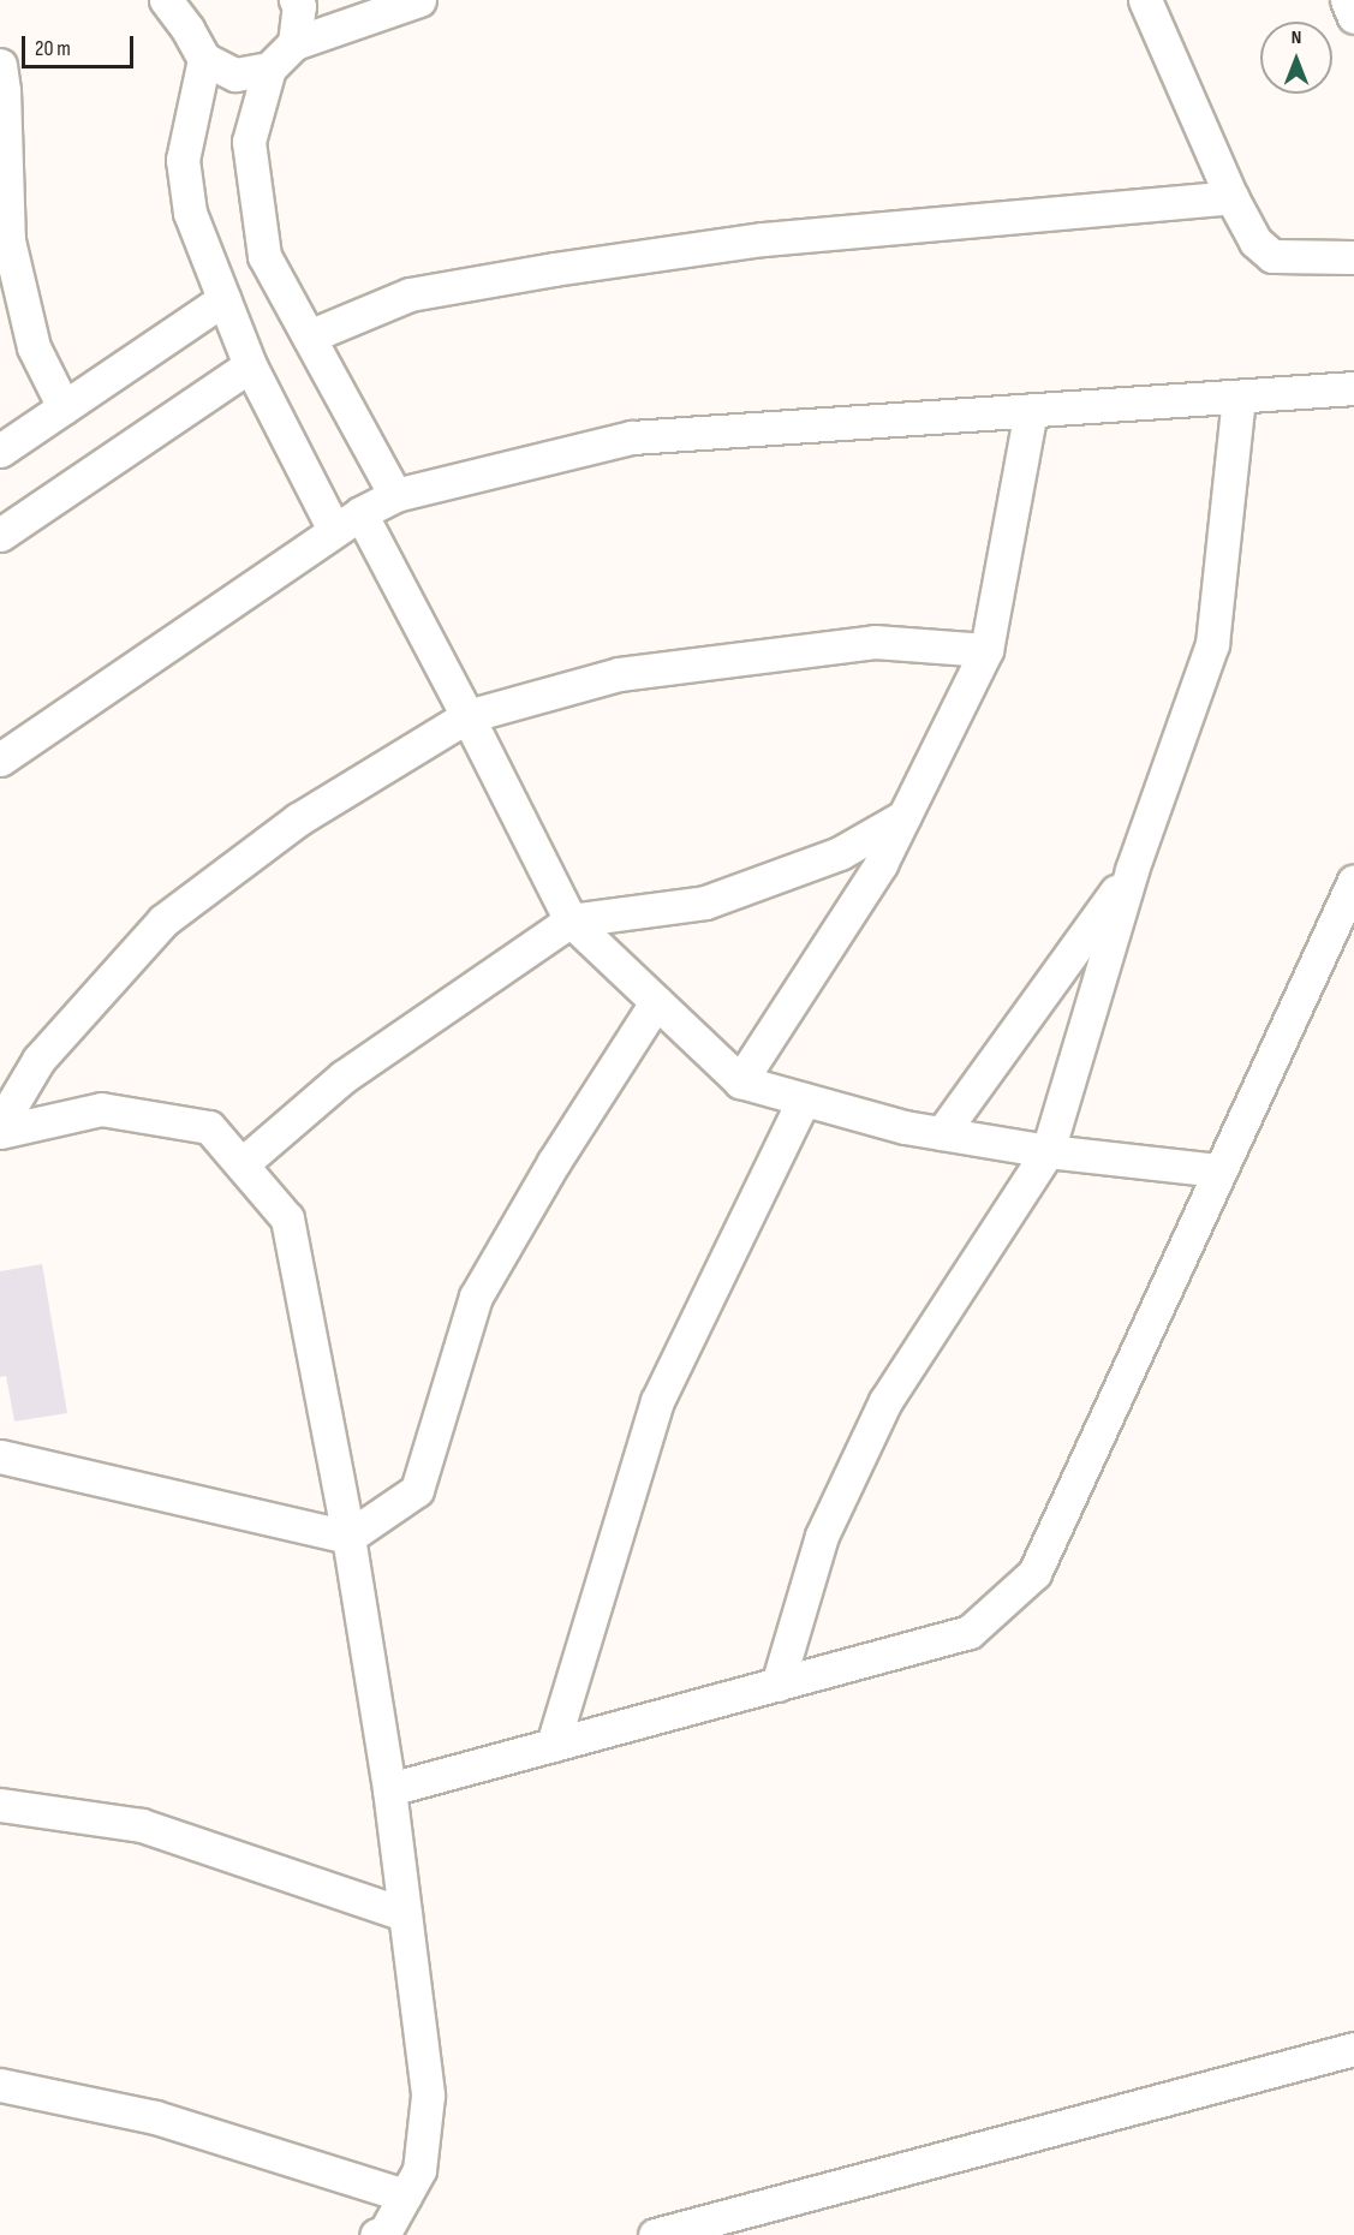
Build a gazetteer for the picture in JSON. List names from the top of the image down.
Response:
{
  "scale_bar": "20 m",
  "north": "top"
}
